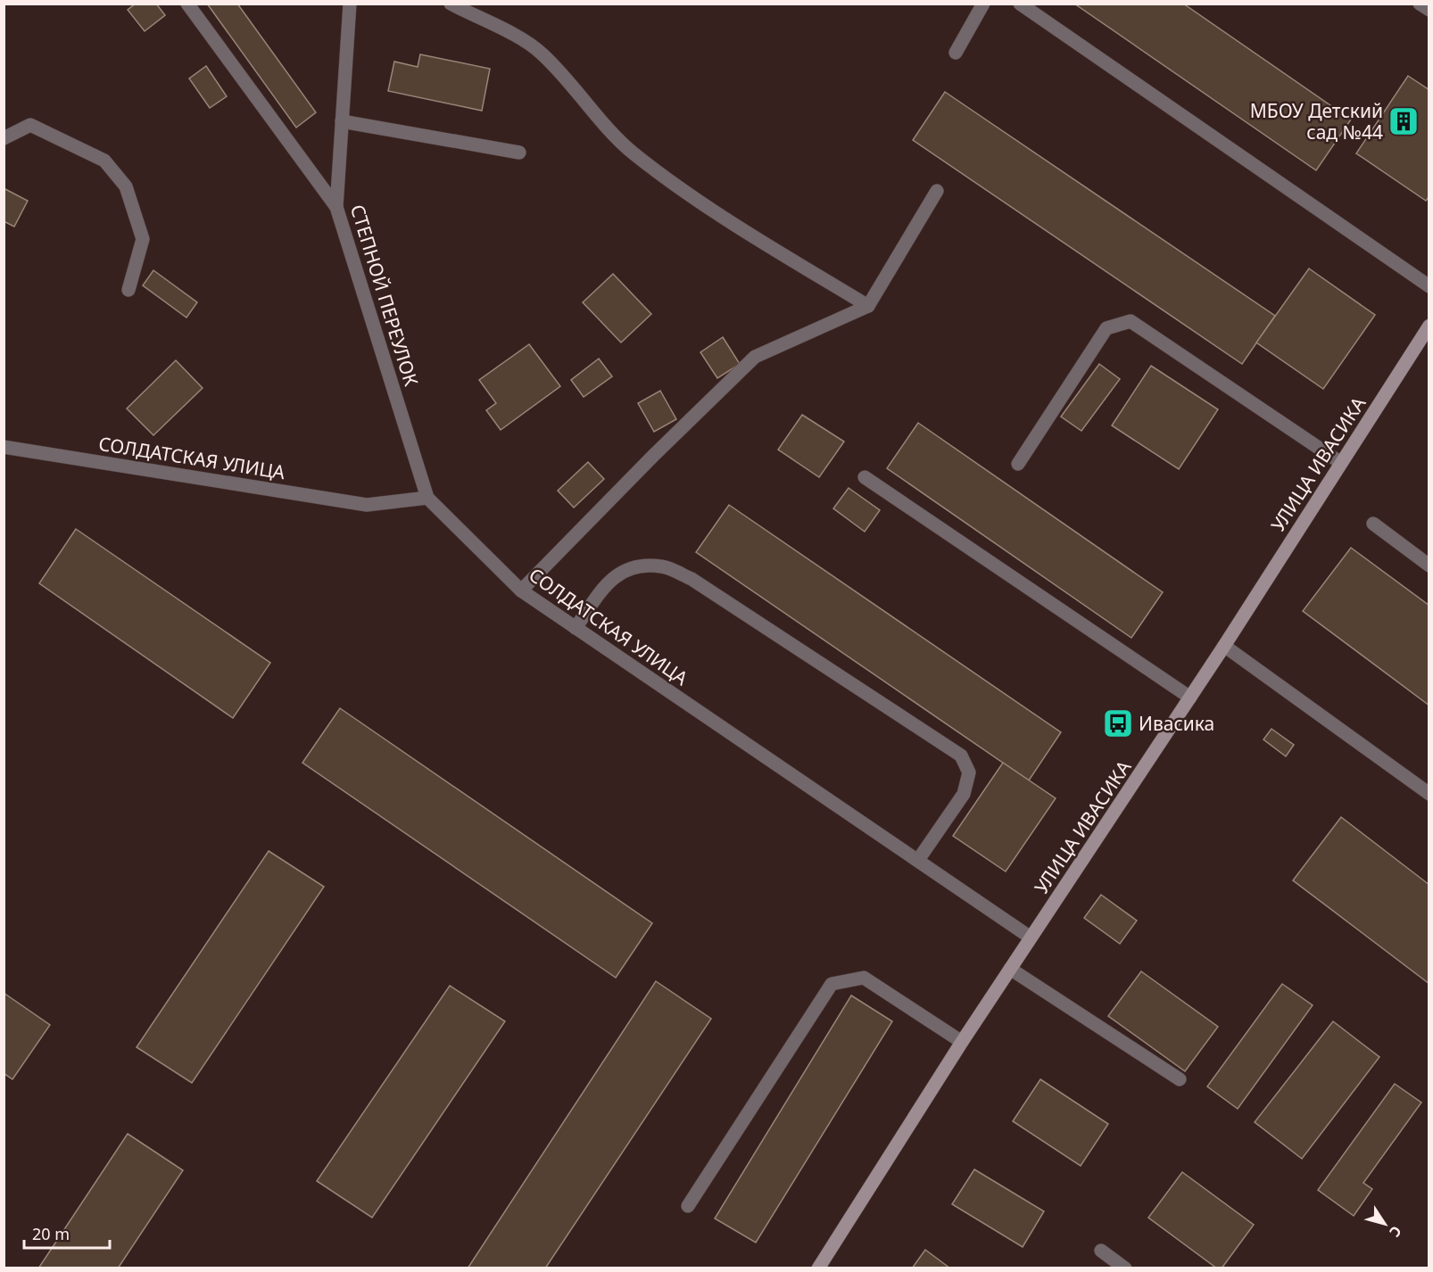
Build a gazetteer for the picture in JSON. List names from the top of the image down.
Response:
{
  "streets": {
    "main road": ["УЛИЦА ИВАСИКА"],
    "street": ["СТЕПНОЙ ПЕРЕУЛОК", "СОЛДАТСКАЯ УЛИЦА"]
  },
  "crossings": [
    ["СТЕПНОЙ ПЕРЕУЛОК", "СОЛДАТСКАЯ УЛИЦА"],
    ["СОЛДАТСКАЯ УЛИЦА", "УЛИЦА ИВАСИКА"]
  ],
  "places": {
    "building": ["МБОУ Детский сад №44"],
    "bus stop": ["Ивасика"]
  },
  "scale_bar": "20 m",
  "north": "bottom right"
}
